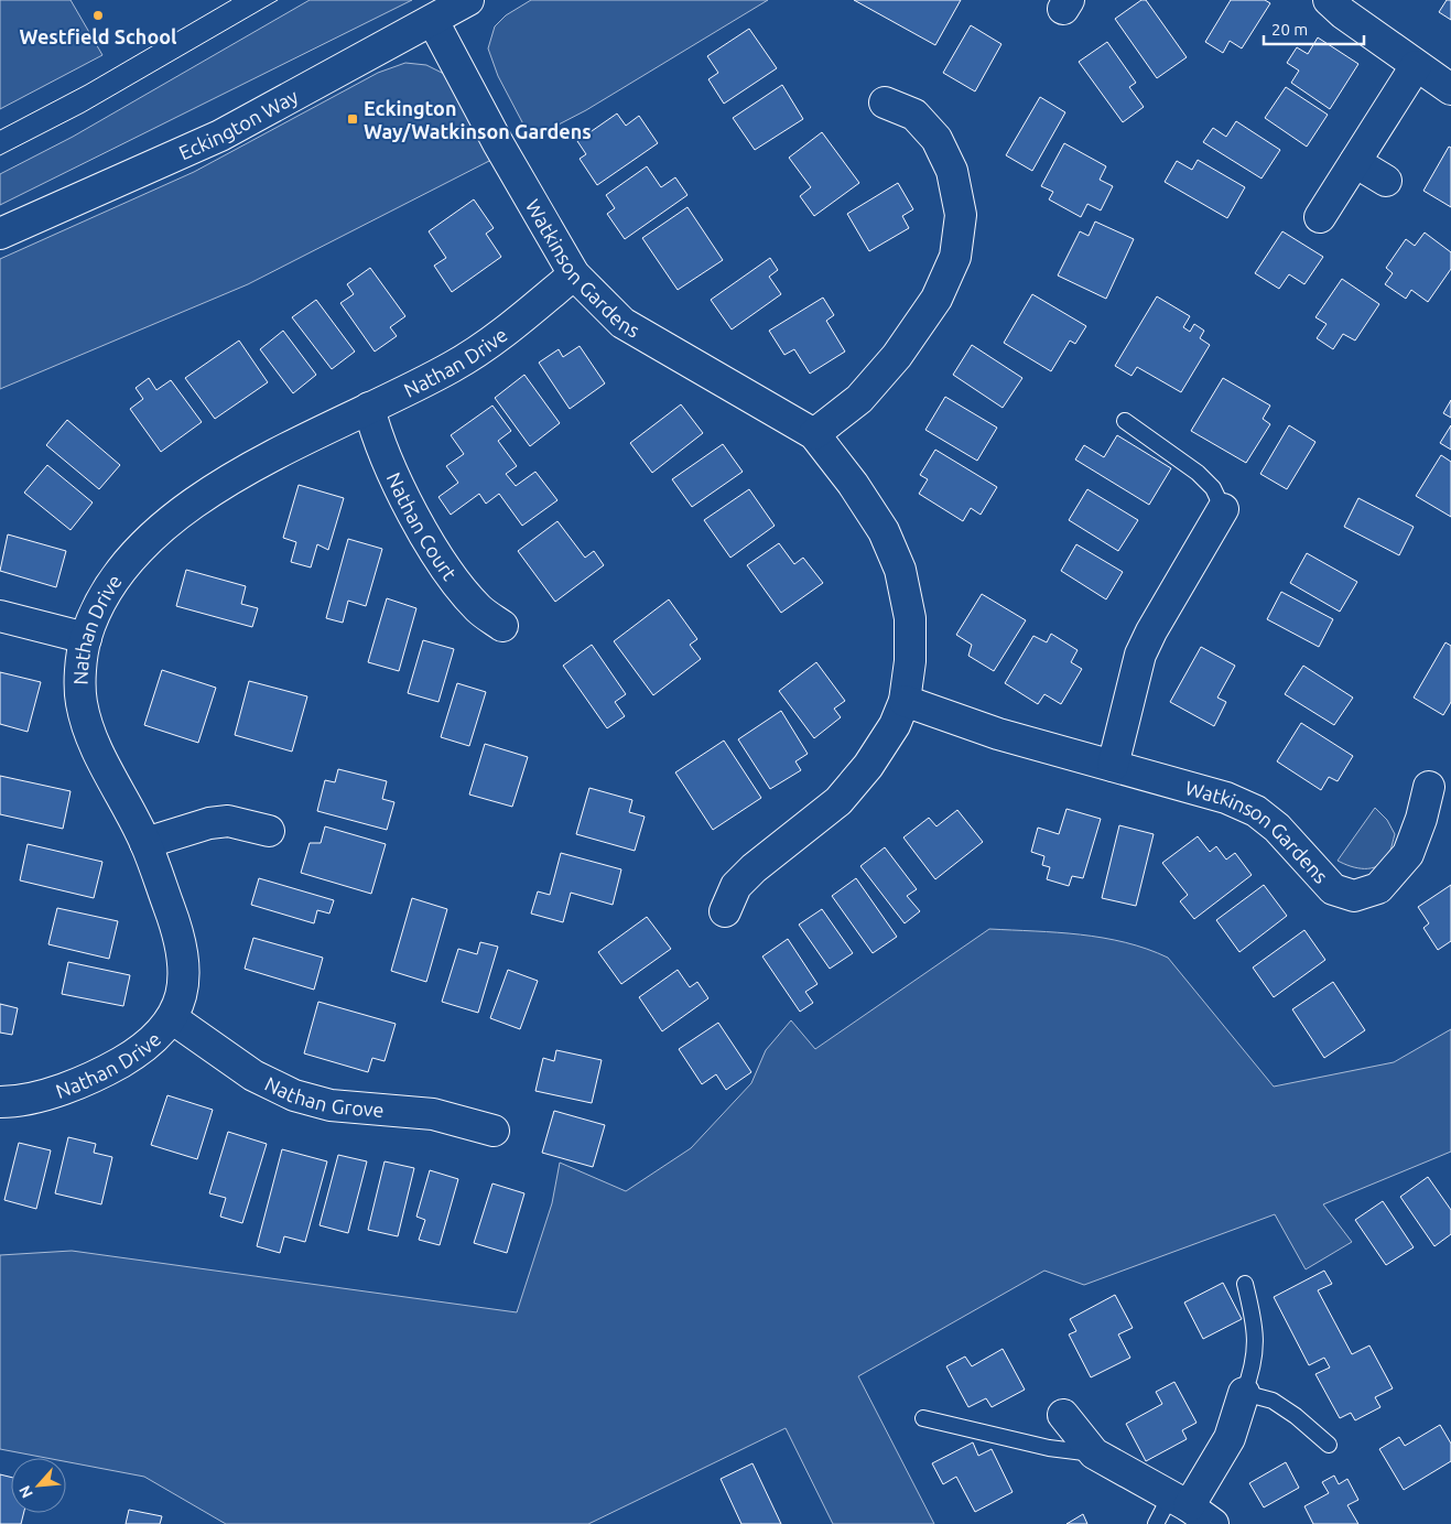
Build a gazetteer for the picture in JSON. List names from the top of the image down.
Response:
{
  "streets": {
    "street": [
      "Eckington Way",
      "Watkinson Gardens",
      "Nathan Drive",
      "Nathan Court",
      "Nathan Grove"
    ]
  },
  "crossings": [
    ["Eckington Way", "Watkinson Gardens"],
    ["Watkinson Gardens", "Nathan Drive"],
    ["Nathan Drive", "Nathan Court"],
    ["Nathan Drive", "Nathan Grove"]
  ],
  "places": {
    "other": ["Westfield School"],
    "transit": ["Eckington Way/Watkinson Gardens"]
  },
  "scale_bar": "20 m",
  "north": "bottom left"
}
